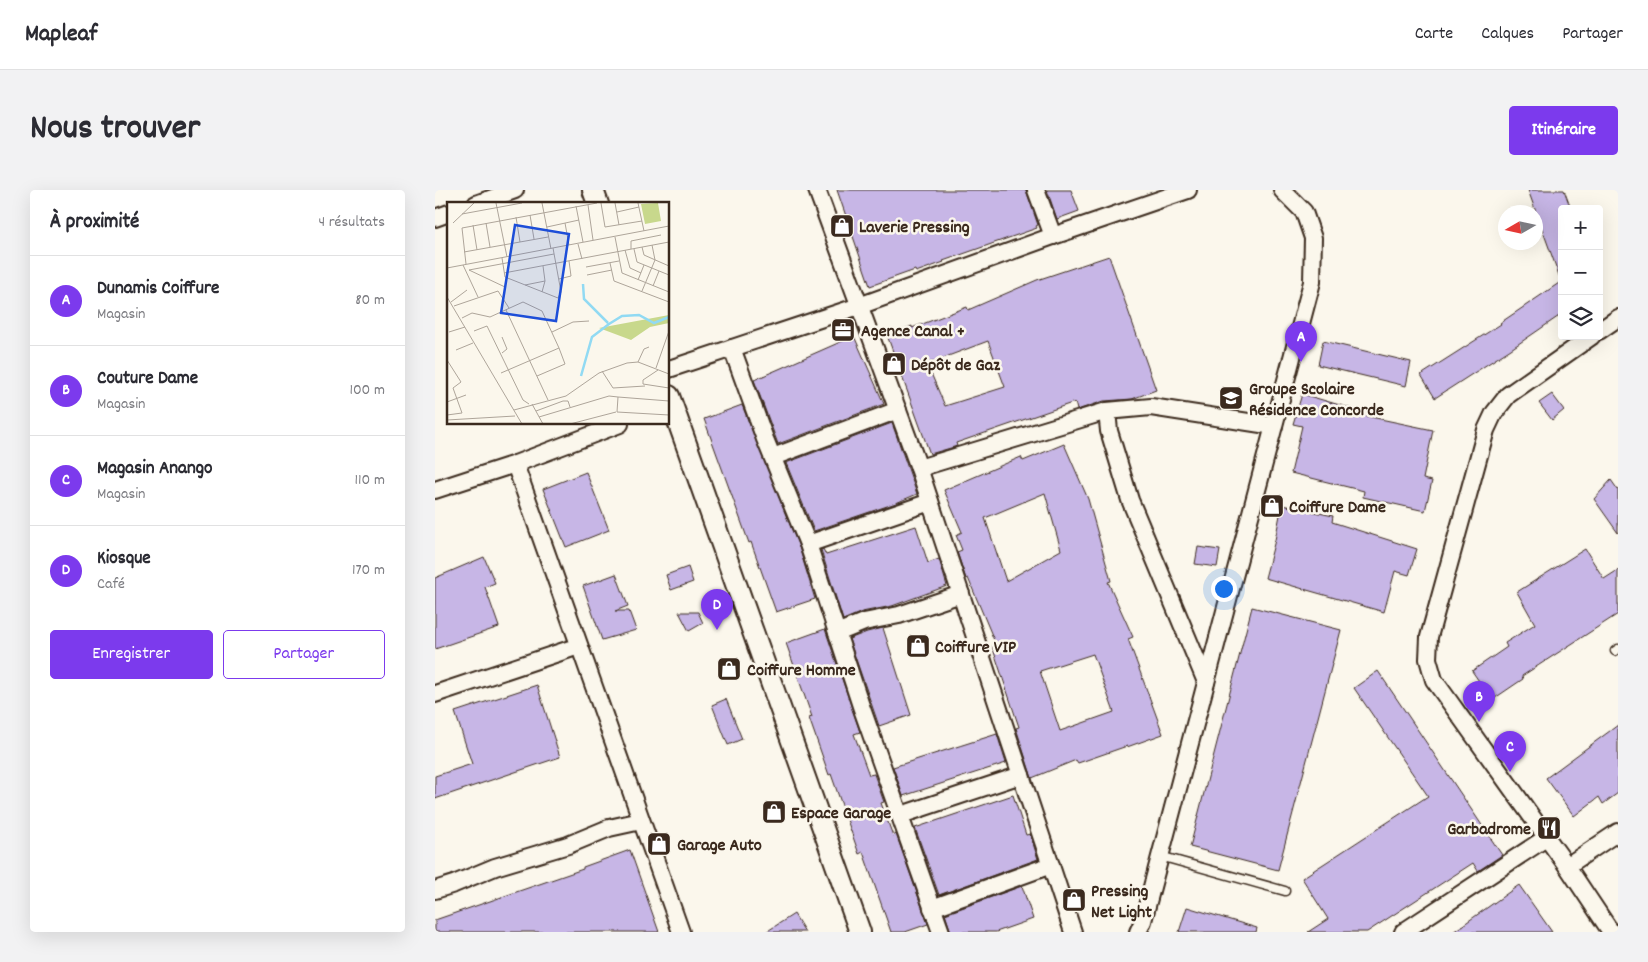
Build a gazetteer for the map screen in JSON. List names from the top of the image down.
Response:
{
  "places": {
    "shop": [
      "Laverie Pressing",
      "Dépôt de Gaz",
      "Coiffure Dame",
      "Coiffure VIP",
      "Coiffure Homme",
      "Espace Garage",
      "Garage Auto",
      "Pressing Net Light"
    ],
    "office": ["Agence Canal +"],
    "school or university": ["Groupe Scolaire Résidence Concorde"],
    "restaurant": ["Garbadrome"]
  },
  "north": "left",
  "page": {
    "header": "Mapleaf",
    "nav": ["Carte", "Calques", "Partager"],
    "title": "Nous trouver",
    "buttons": [
      "Itinéraire",
      ["Enregistrer", "Partager"]
    ],
    "heading": ["À proximité", "4 résultats"],
    "map_buttons": ["+", "−"],
    "list": [
      {
        "mark": "A",
        "name": "Dunamis Coiffure",
        "note": "Magasin",
        "value": "80 m"
      },
      {
        "mark": "B",
        "name": "Couture Dame",
        "note": "Magasin",
        "value": "100 m"
      },
      {
        "mark": "C",
        "name": "Magasin Anango",
        "note": "Magasin",
        "value": "110 m"
      },
      {
        "mark": "D",
        "name": "Kiosque",
        "note": "Café",
        "value": "170 m"
      }
    ],
    "pins": [
      "A",
      "D",
      "B",
      "C"
    ]
  }
}
